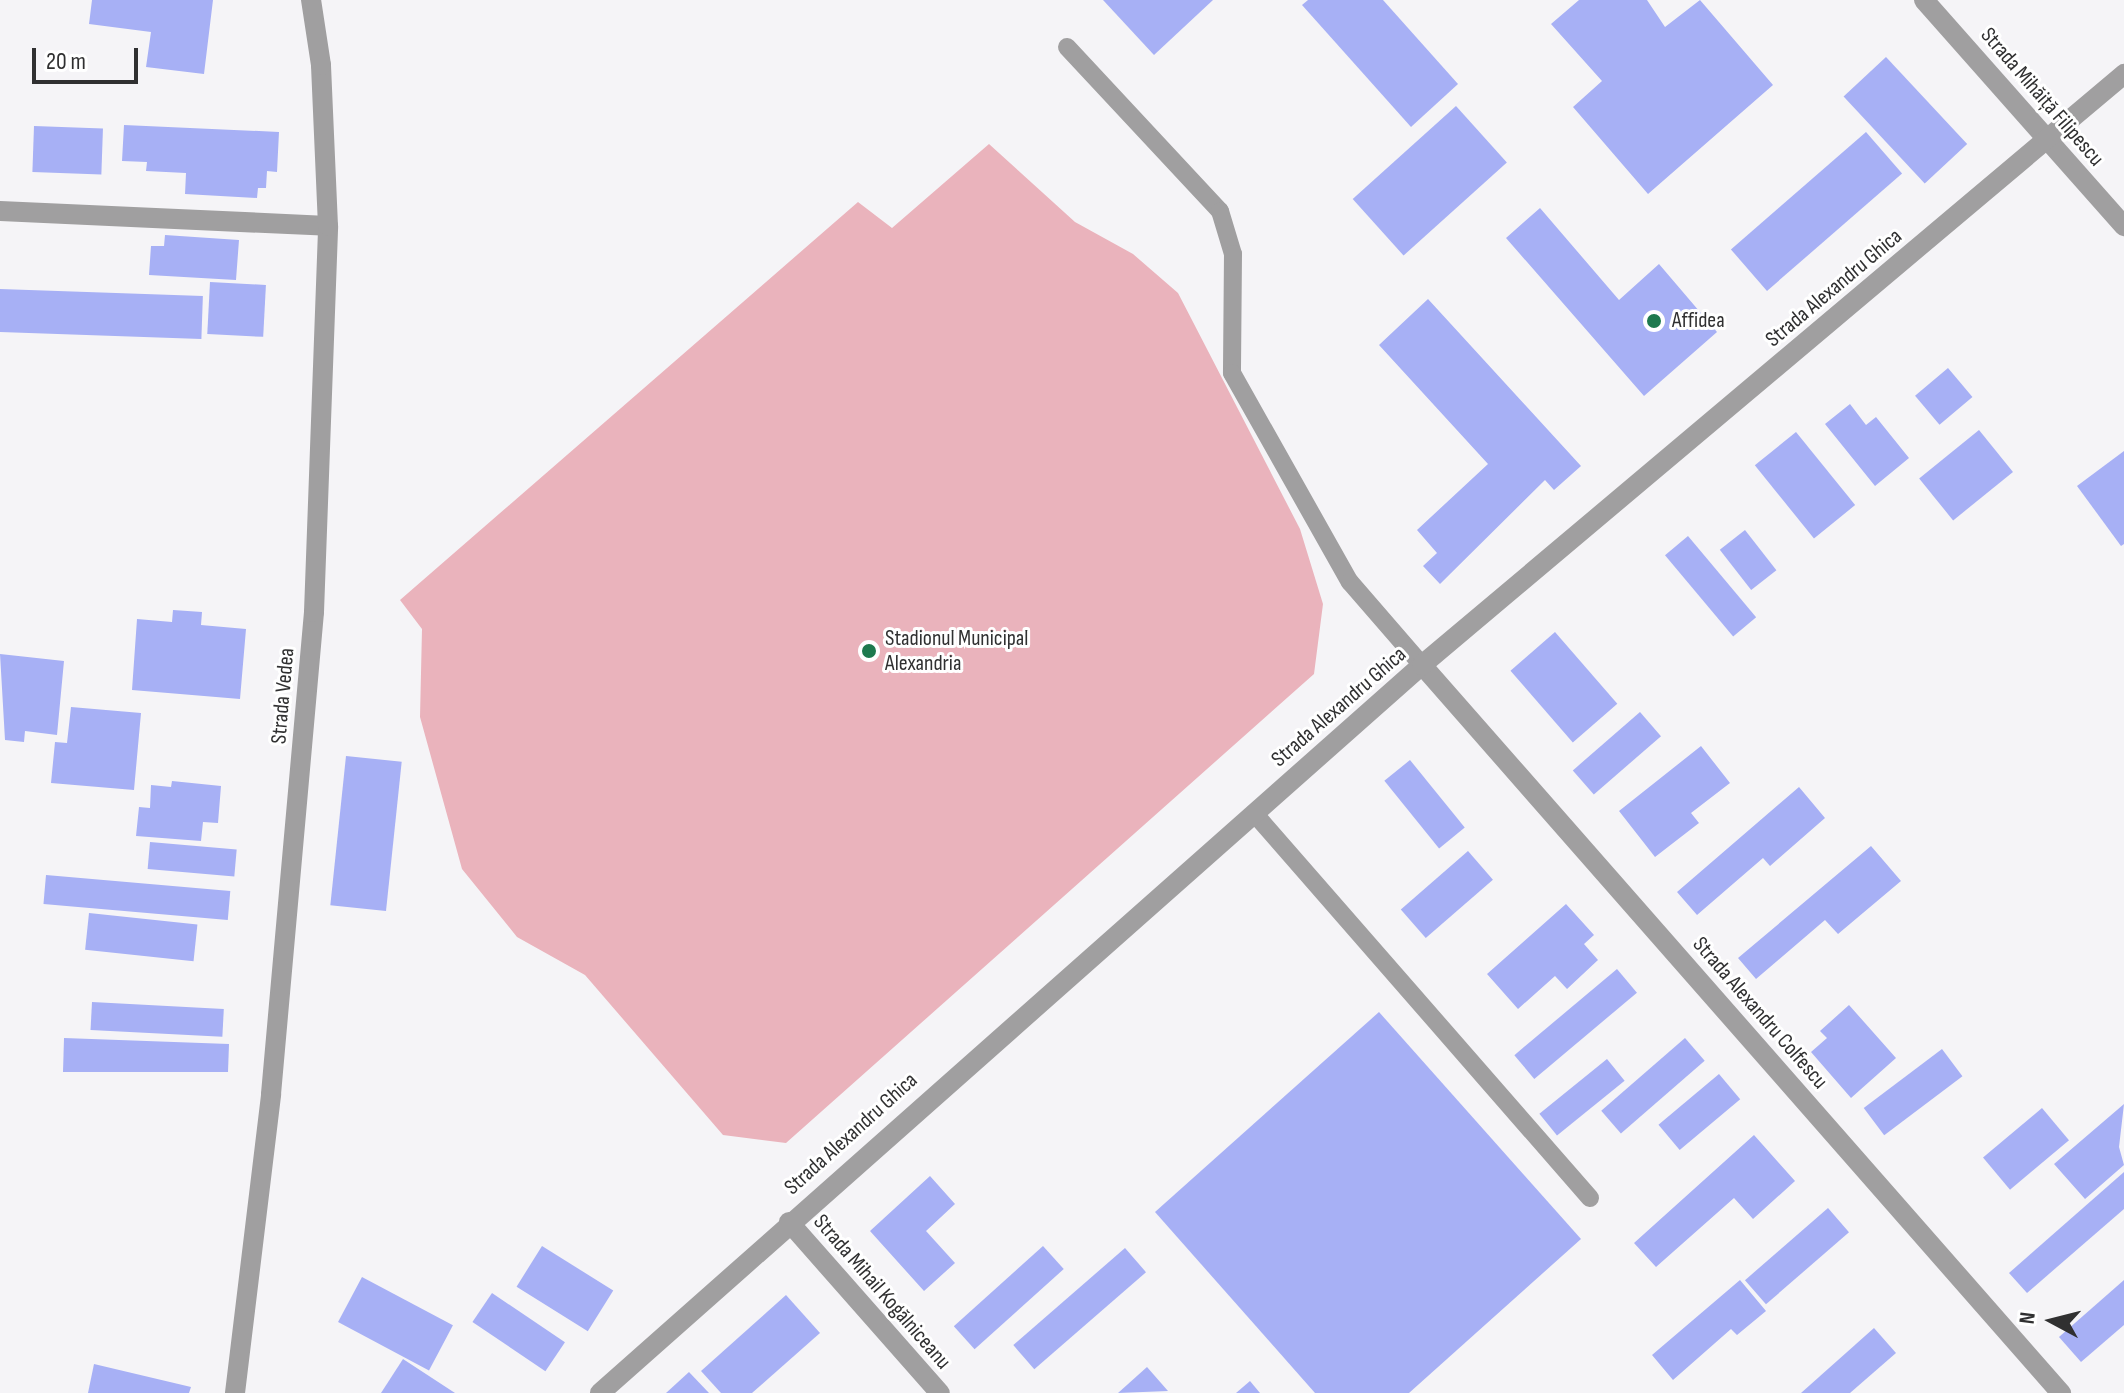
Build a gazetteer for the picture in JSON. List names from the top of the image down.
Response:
{
  "streets": {
    "street": [
      "Strada Mihăiță Filipescu",
      "Strada Alexandru Ghica",
      "Strada Vedea",
      "Strada Alexandru Colfescu",
      "Strada Mihail Kogălniceanu"
    ]
  },
  "crossings": [
    ["Strada Mihăiță Filipescu", "Strada Alexandru Ghica"],
    ["Strada Alexandru Ghica", "Strada Alexandru Colfescu"],
    ["Strada Alexandru Ghica", "Strada Mihail Kogălniceanu"]
  ],
  "places": ["Affidea", "Stadionul Municipal Alexandria"],
  "scale_bar": "20 m",
  "north": "left"
}
